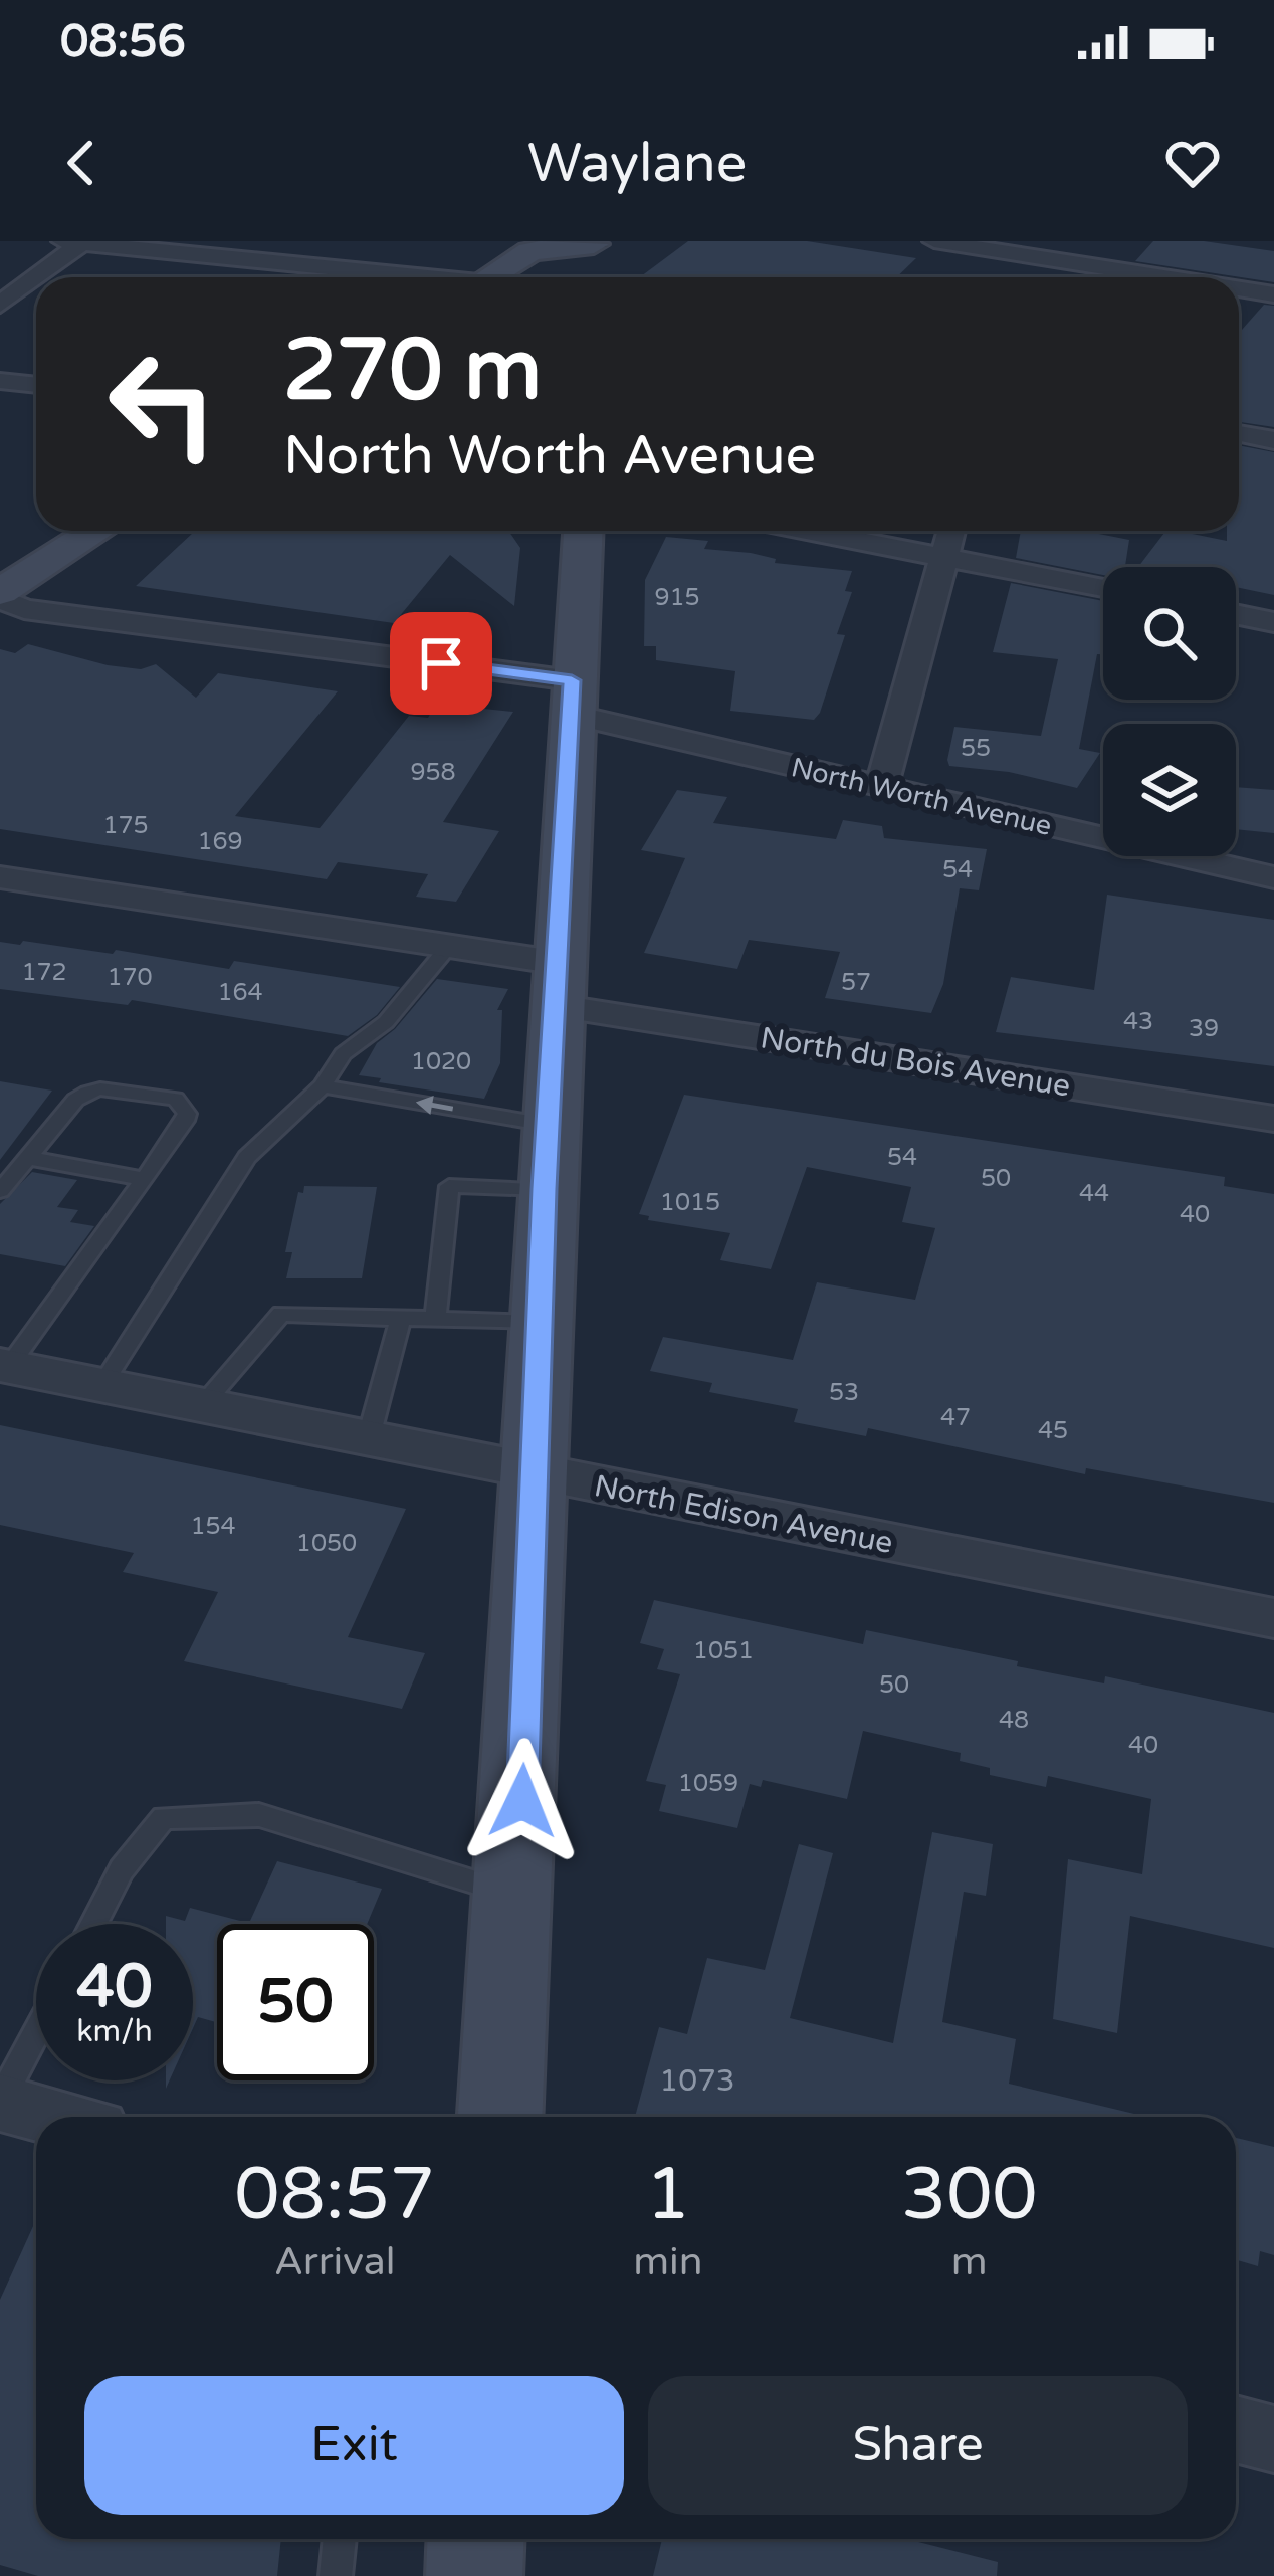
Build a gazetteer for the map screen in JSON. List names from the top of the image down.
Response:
{
  "streets": {
    "street": ["North Worth Avenue", "North du Bois Avenue", "North Edison Avenue"]
  },
  "house_numbers": [
    "915",
    "55",
    "958",
    "175",
    "169",
    "54",
    "172",
    "170",
    "57",
    "164",
    "43",
    "39",
    "1020",
    "54",
    "50",
    "44",
    "1015",
    "40",
    "53",
    "47",
    "45",
    "154",
    "1050",
    "1051",
    "50",
    "48",
    "40",
    "1059",
    "1073"
  ],
  "page": {
    "status": "08:56",
    "header": "Waylane",
    "turn": ["270 m", "North Worth Avenue"],
    "speed": "40 km/h",
    "limit": "50",
    "eta": [
      "08:57",
      "Arrival",
      "1",
      "min",
      "300",
      "m"
    ],
    "buttons": ["Exit", "Share"]
  }
}
